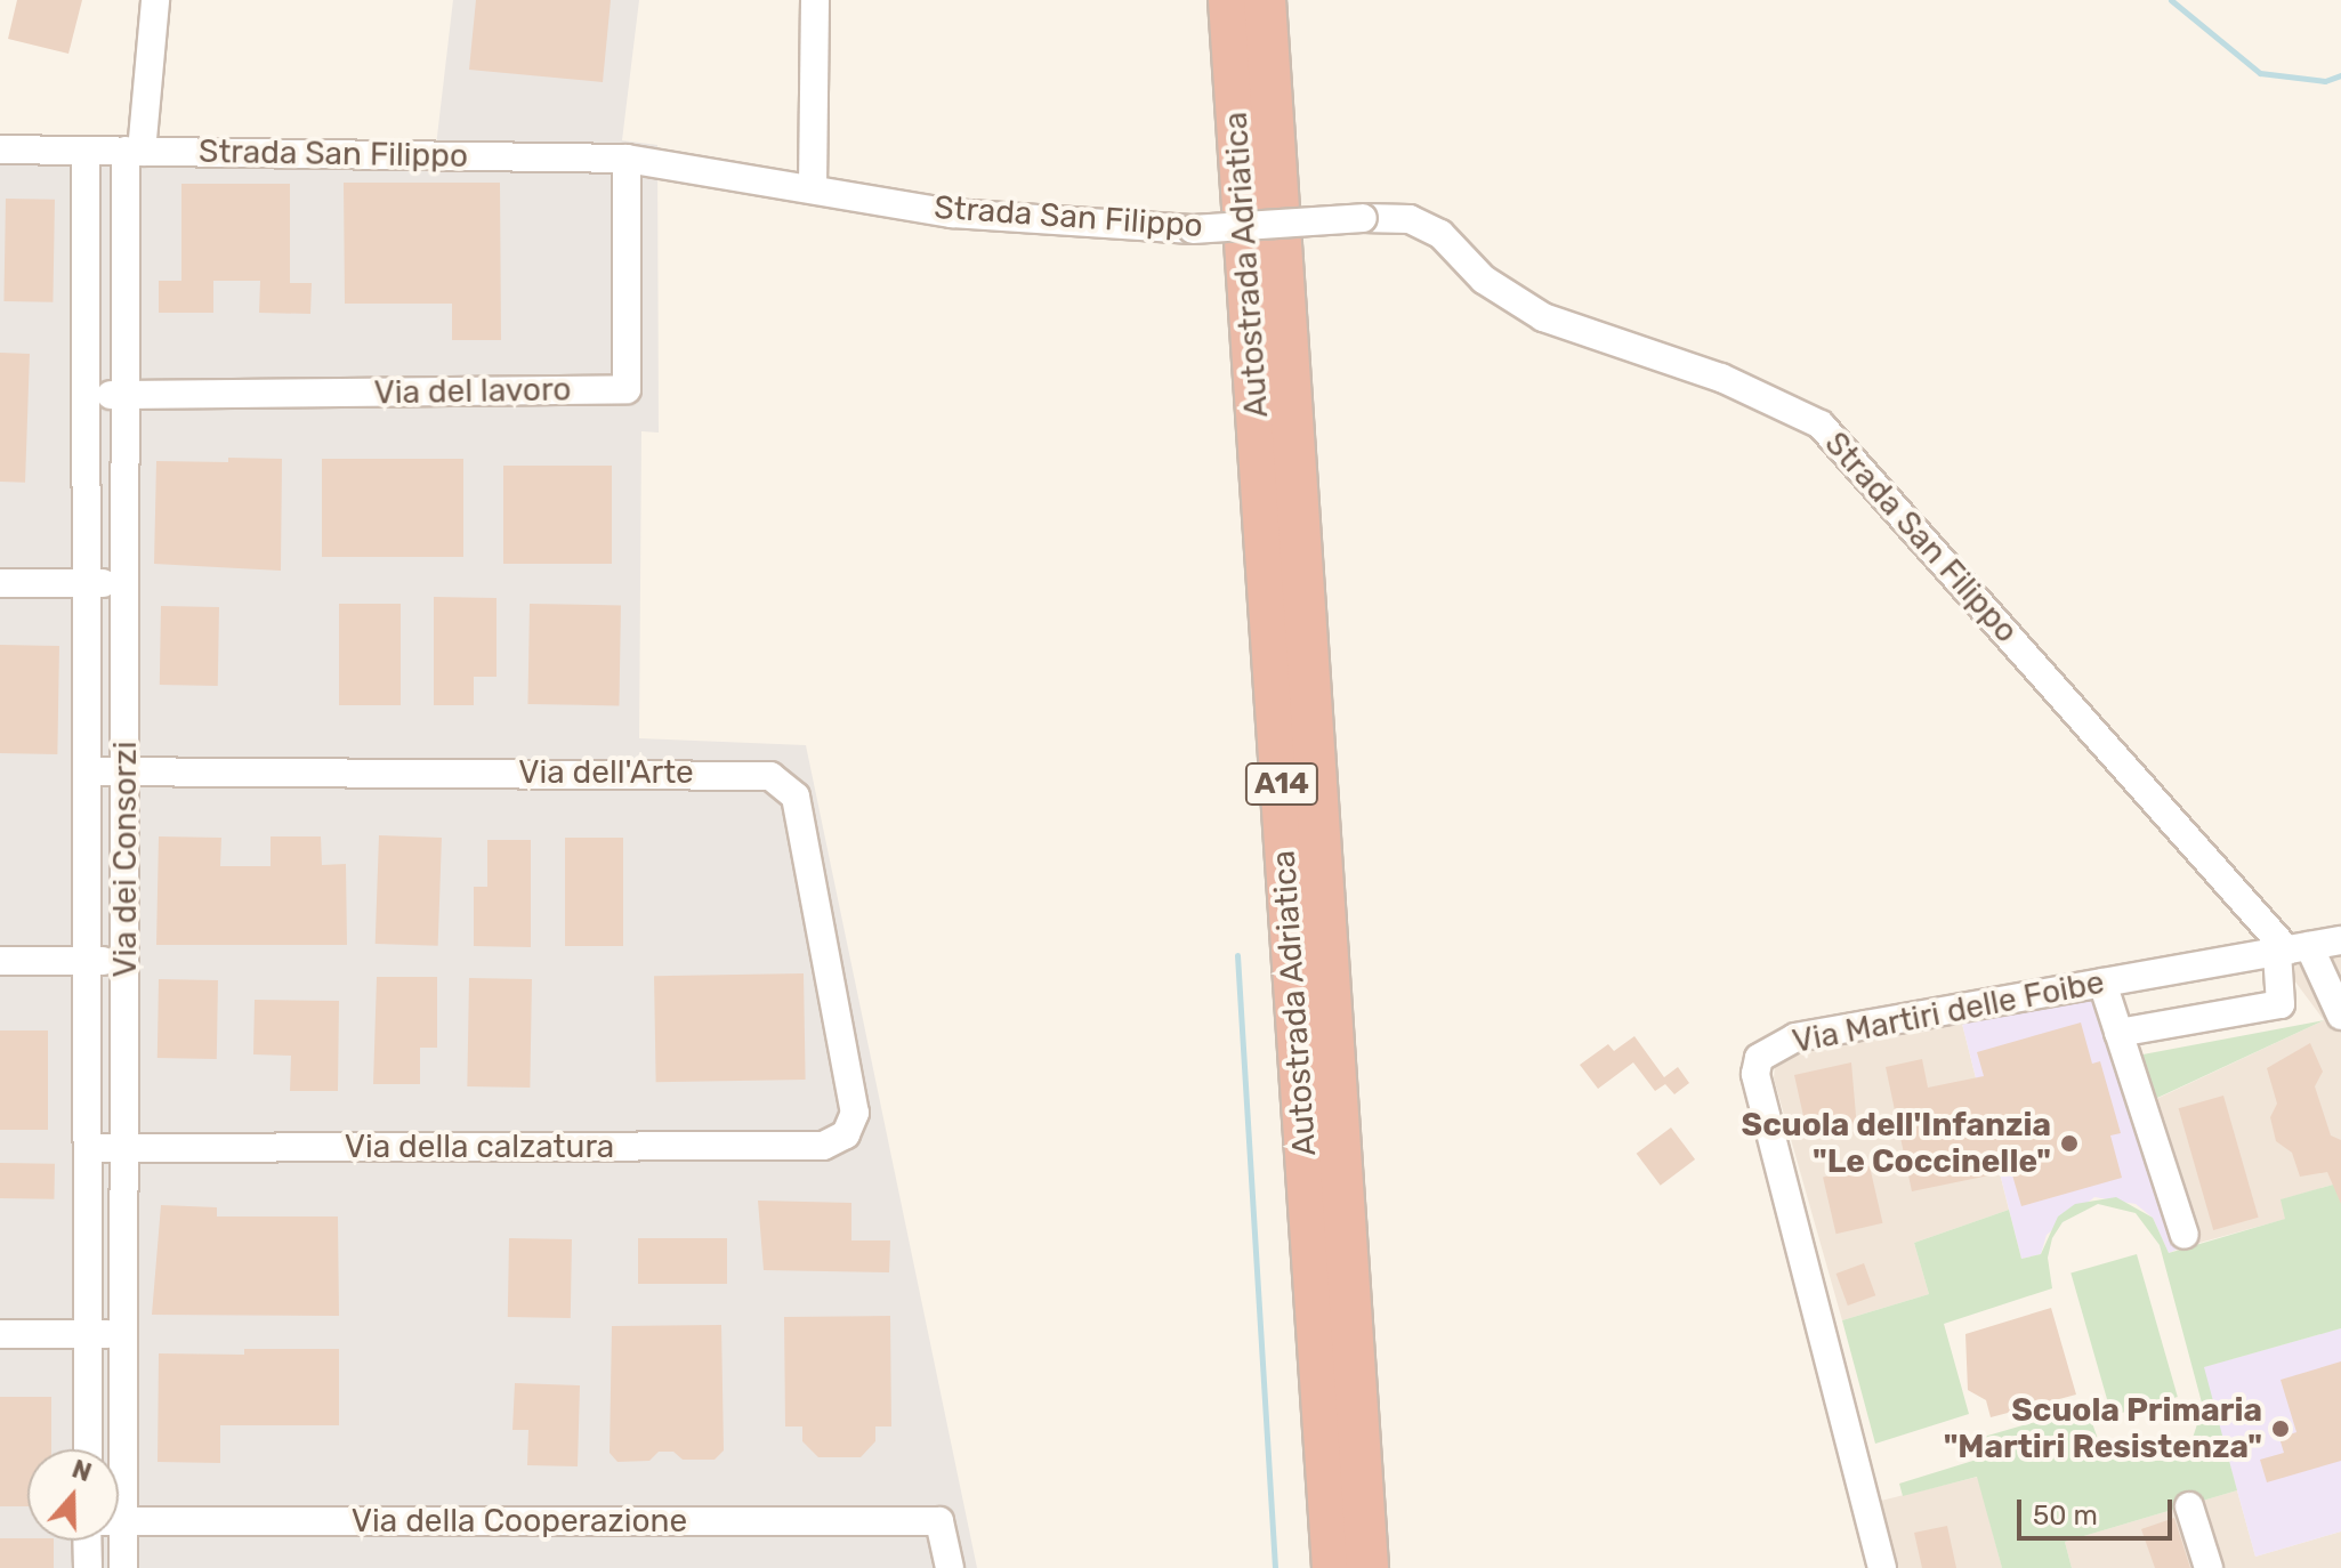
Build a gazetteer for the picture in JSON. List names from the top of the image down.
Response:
{
  "streets": {
    "highway": ["Autostrada Adriatica", "A14"],
    "street": [
      "Strada San Filippo",
      "Via del lavoro",
      "Via dell'Arte",
      "Via dei Consorzi",
      "Via Martiri delle Foibe",
      "Via della calzatura",
      "Via della Cooperazione"
    ]
  },
  "crossings": [
    ["Strada San Filippo", "Via del lavoro"],
    ["Strada San Filippo", "Via dei Consorzi"],
    ["Strada San Filippo", "Via Martiri delle Foibe"],
    ["Via del lavoro", "Via dei Consorzi"],
    ["Via dell'Arte", "Via dei Consorzi"],
    ["Via dell'Arte", "Via della calzatura"],
    ["Via dei Consorzi", "Via della calzatura"]
  ],
  "places": ["Scuola dell'Infanzia \"Le Coccinelle\"", "Scuola Primaria \"Martiri Resistenza\""],
  "scale_bar": "50 m",
  "north": "top"
}
